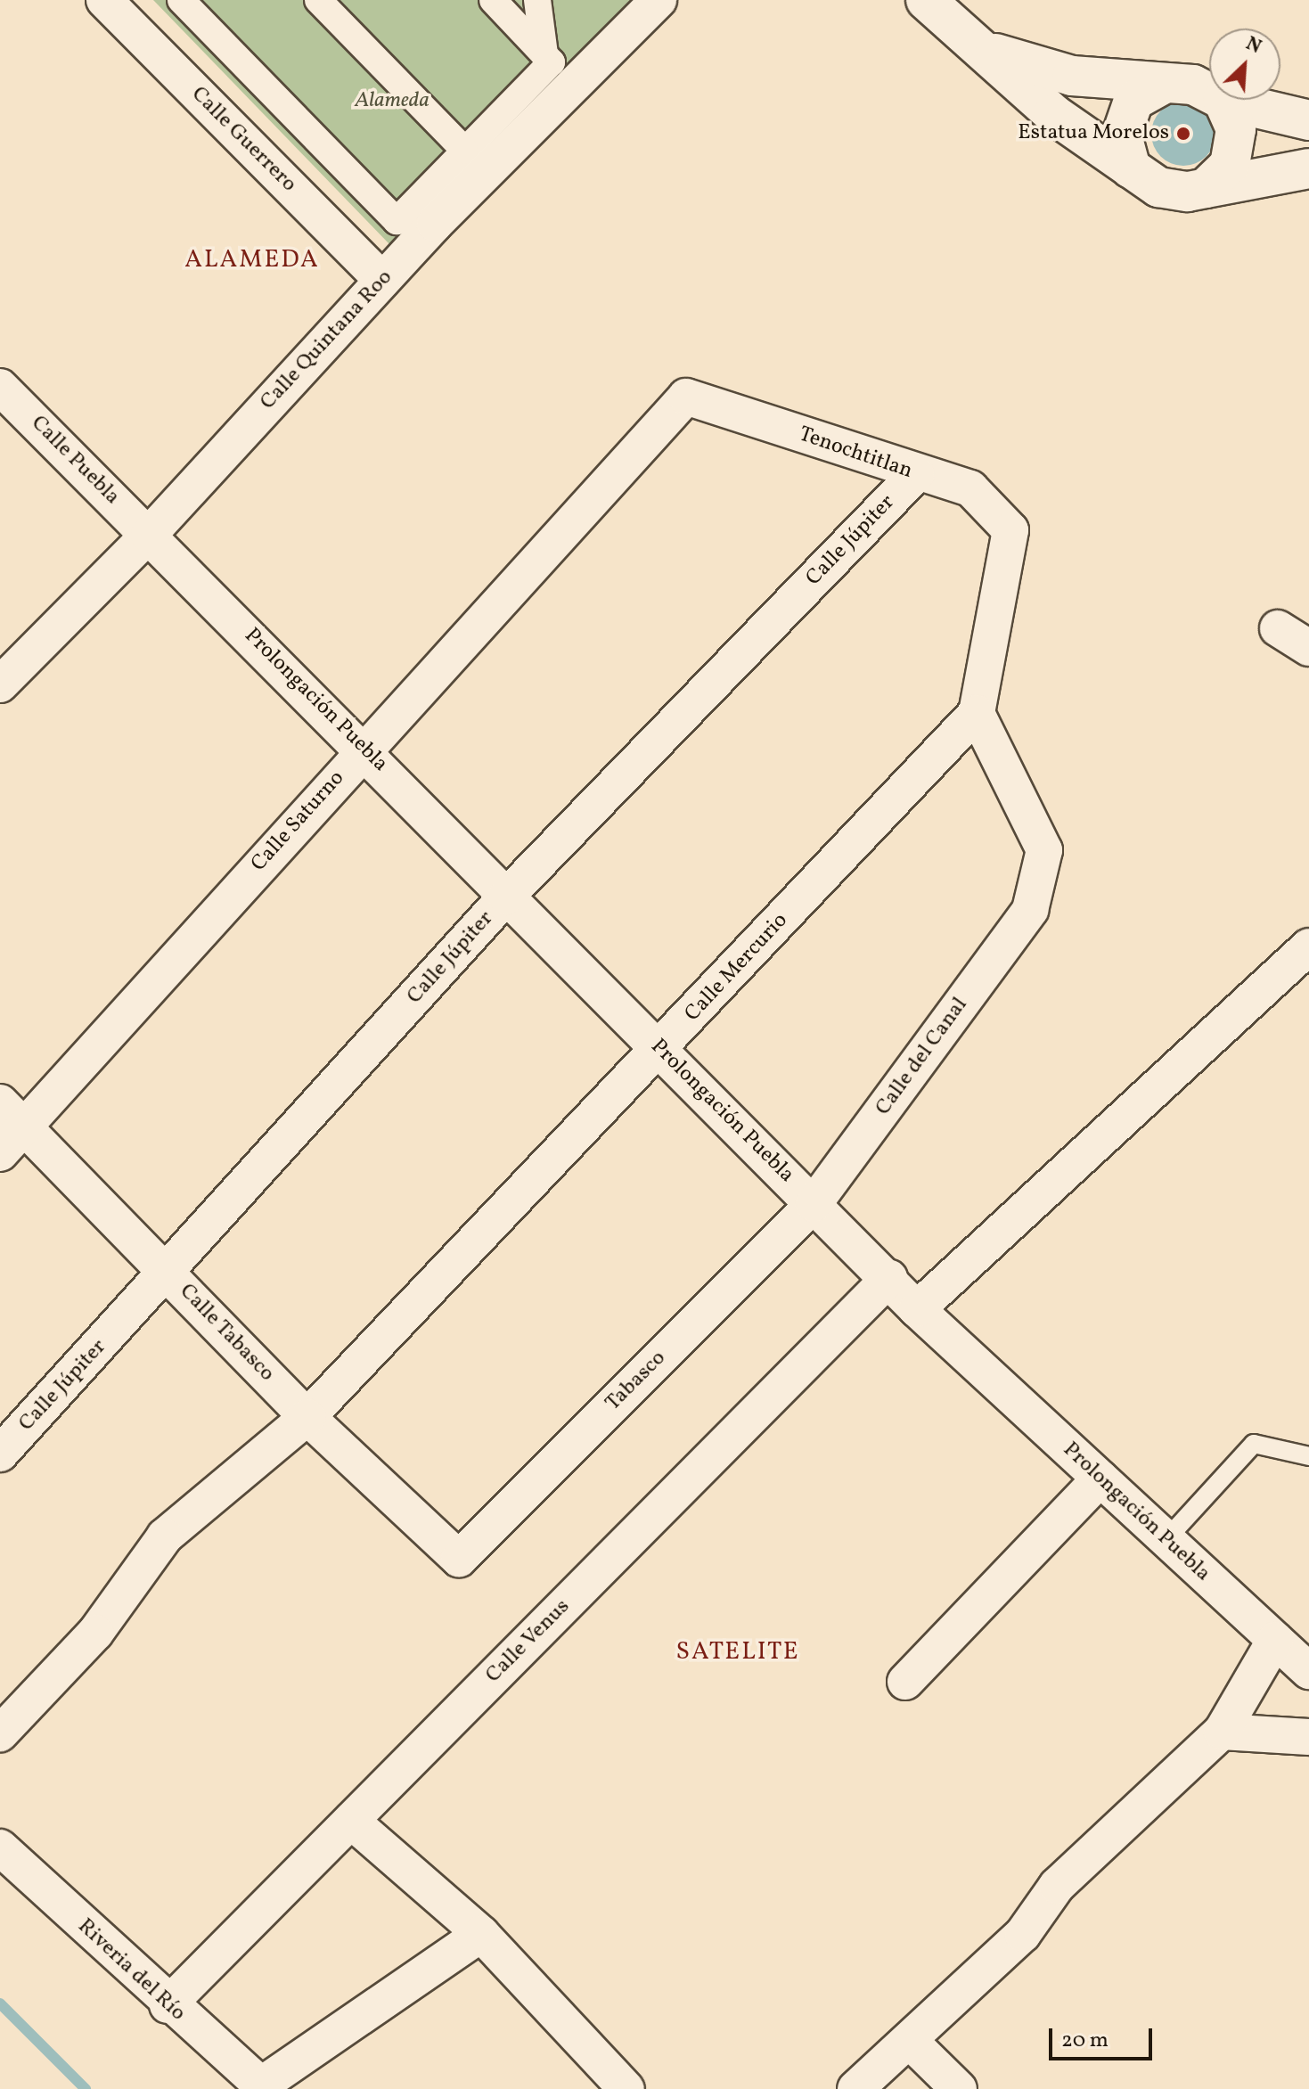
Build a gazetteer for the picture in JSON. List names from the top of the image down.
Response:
{
  "streets": {
    "street": [
      "Calle Guerrero",
      "Calle Quintana Roo",
      "Tenochtitlan",
      "Calle Puebla",
      "Calle Júpiter",
      "Prolongación Puebla",
      "Calle Saturno",
      "Calle Mercurio",
      "Calle del Canal",
      "Calle Tabasco",
      "Tabasco",
      "Calle Venus",
      "Riveria del Río"
    ]
  },
  "crossings": [
    ["Calle Guerrero", "Calle Quintana Roo"],
    ["Calle Quintana Roo", "Calle Puebla"],
    ["Calle Quintana Roo", "Prolongación Puebla"],
    ["Tenochtitlan", "Calle Júpiter"],
    ["Tenochtitlan", "Calle Saturno"],
    ["Tenochtitlan", "Calle Mercurio"],
    ["Tenochtitlan", "Calle del Canal"],
    ["Calle Puebla", "Prolongación Puebla"],
    ["Calle Júpiter", "Prolongación Puebla"],
    ["Calle Júpiter", "Calle Tabasco"],
    ["Prolongación Puebla", "Calle Saturno"],
    ["Prolongación Puebla", "Calle Mercurio"],
    ["Prolongación Puebla", "Calle del Canal"],
    ["Prolongación Puebla", "Tabasco"],
    ["Prolongación Puebla", "Calle Venus"],
    ["Calle Saturno", "Calle Tabasco"],
    ["Calle Mercurio", "Calle del Canal"],
    ["Calle Mercurio", "Calle Tabasco"],
    ["Calle del Canal", "Tabasco"],
    ["Calle Tabasco", "Tabasco"],
    ["Calle Venus", "Riveria del Río"]
  ],
  "districts": ["ALAMEDA", "SATELITE"],
  "parks": ["Alameda"],
  "places": ["Estatua Morelos"],
  "scale_bar": "20 m",
  "north": "top right"
}
